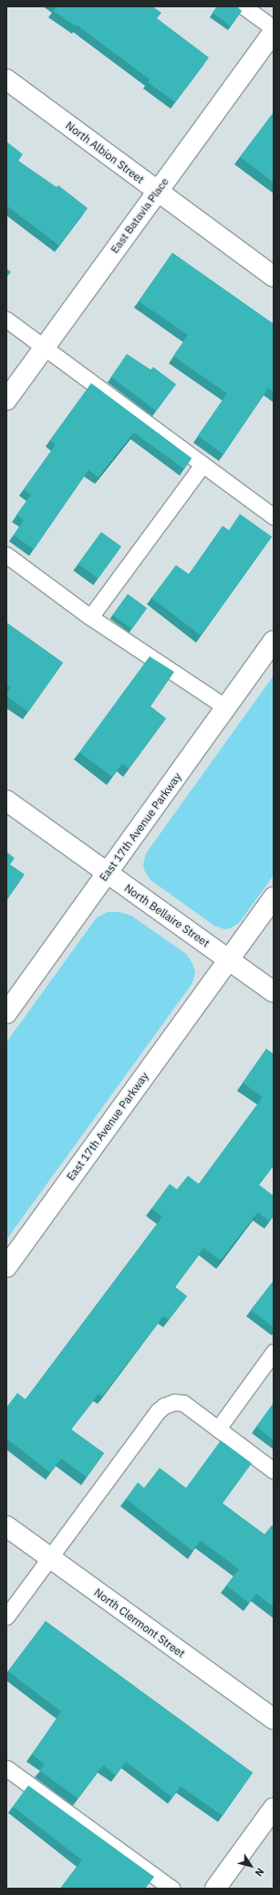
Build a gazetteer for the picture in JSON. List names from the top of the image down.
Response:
{
  "streets": {
    "street": [
      "North Albion Street",
      "East Batavia Place",
      "East 17th Avenue Parkway",
      "North Bellaire Street",
      "North Clermont Street"
    ]
  },
  "crossings": [
    ["North Albion Street", "East Batavia Place"],
    ["East 17th Avenue Parkway", "North Bellaire Street"]
  ],
  "north": "bottom right"
}
